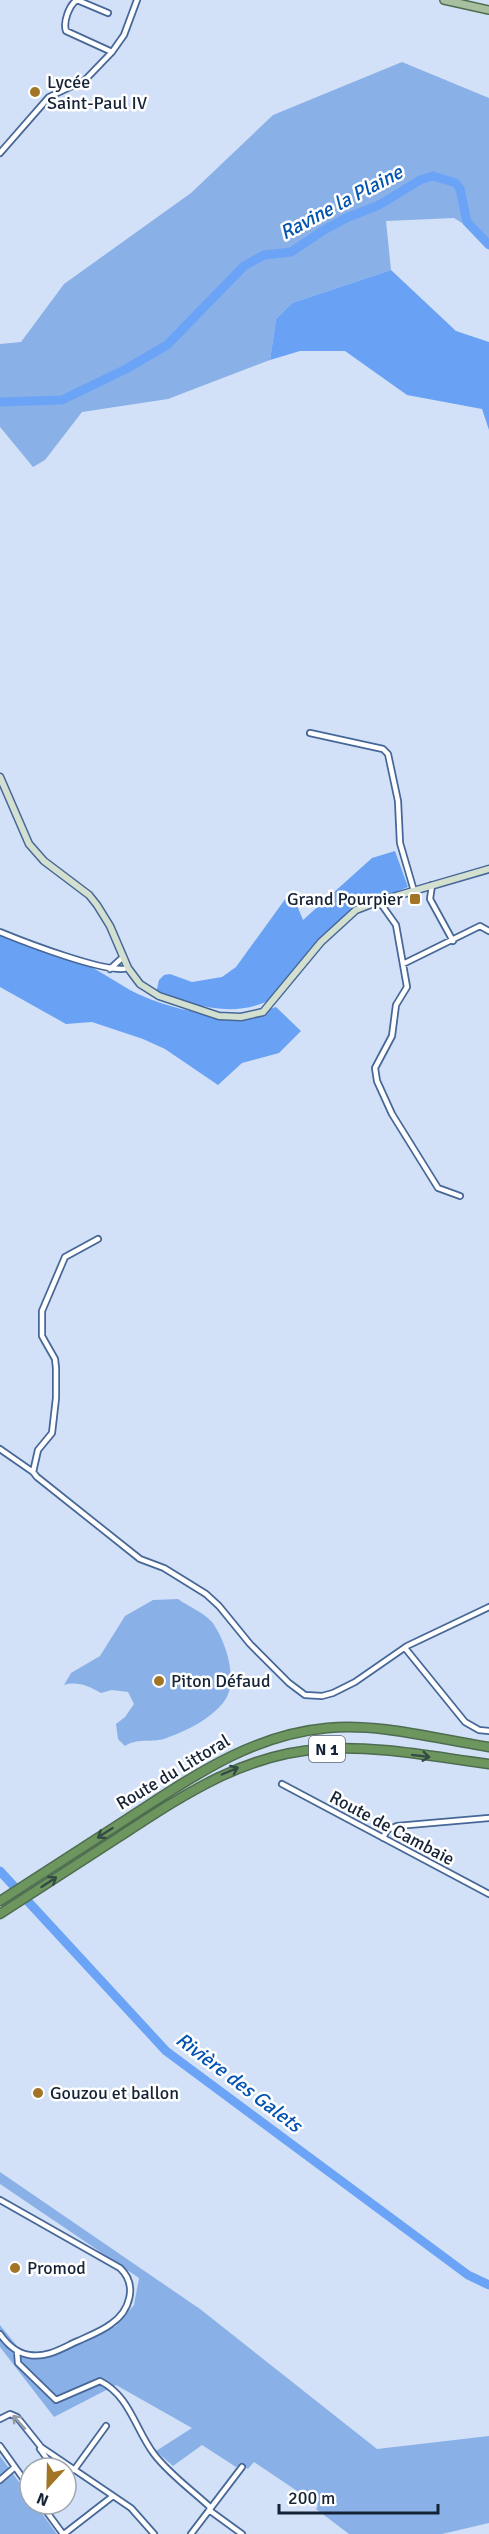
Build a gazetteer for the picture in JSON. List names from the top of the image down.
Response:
{
  "streets": {
    "highway": ["N 1", "Route du Littoral"],
    "street": ["Route de Cambaie"]
  },
  "water": ["Ravine la Plaine", "Rivière des Galets"],
  "places": {
    "other": [
      "Lycée Saint-Paul IV",
      "Piton Défaud",
      "Gouzou et ballon",
      "Promod"
    ],
    "transit": ["Grand Pourpier"]
  },
  "scale_bar": "200 m",
  "north": "bottom"
}
